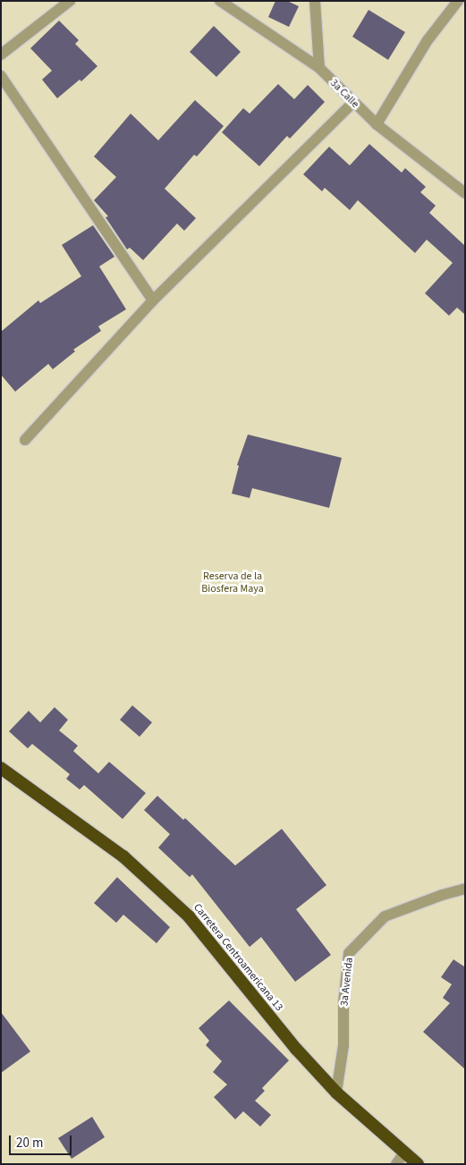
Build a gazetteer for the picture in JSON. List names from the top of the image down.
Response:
{
  "streets": {
    "highway": ["Carretera Centroamericana 13"],
    "street": ["3a Calle", "3a Avenida"]
  },
  "crossings": [
    ["Carretera Centroamericana 13", "3a Avenida"]
  ],
  "parks": ["Reserva de la Biosfera Maya"],
  "scale_bar": "20 m"
}
